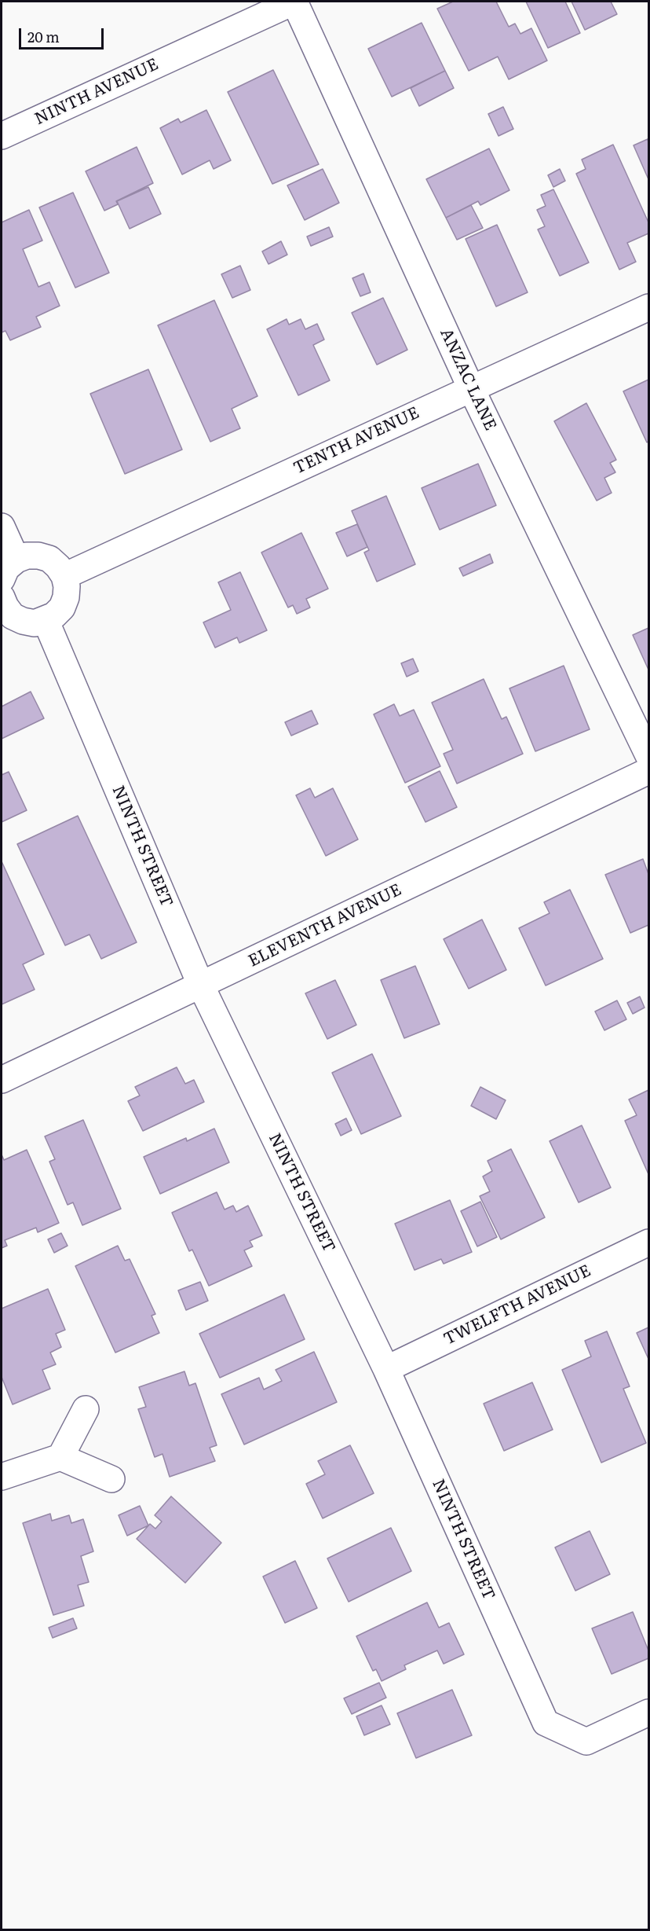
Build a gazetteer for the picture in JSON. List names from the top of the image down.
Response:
{
  "streets": {
    "street": [
      "NINTH AVENUE",
      "ANZAC LANE",
      "TENTH AVENUE",
      "NINTH STREET",
      "ELEVENTH AVENUE",
      "TWELFTH AVENUE"
    ]
  },
  "crossings": [
    ["NINTH AVENUE", "ANZAC LANE"],
    ["ANZAC LANE", "TENTH AVENUE"],
    ["NINTH STREET", "ELEVENTH AVENUE"],
    ["NINTH STREET", "TWELFTH AVENUE"]
  ],
  "scale_bar": "20 m"
}
